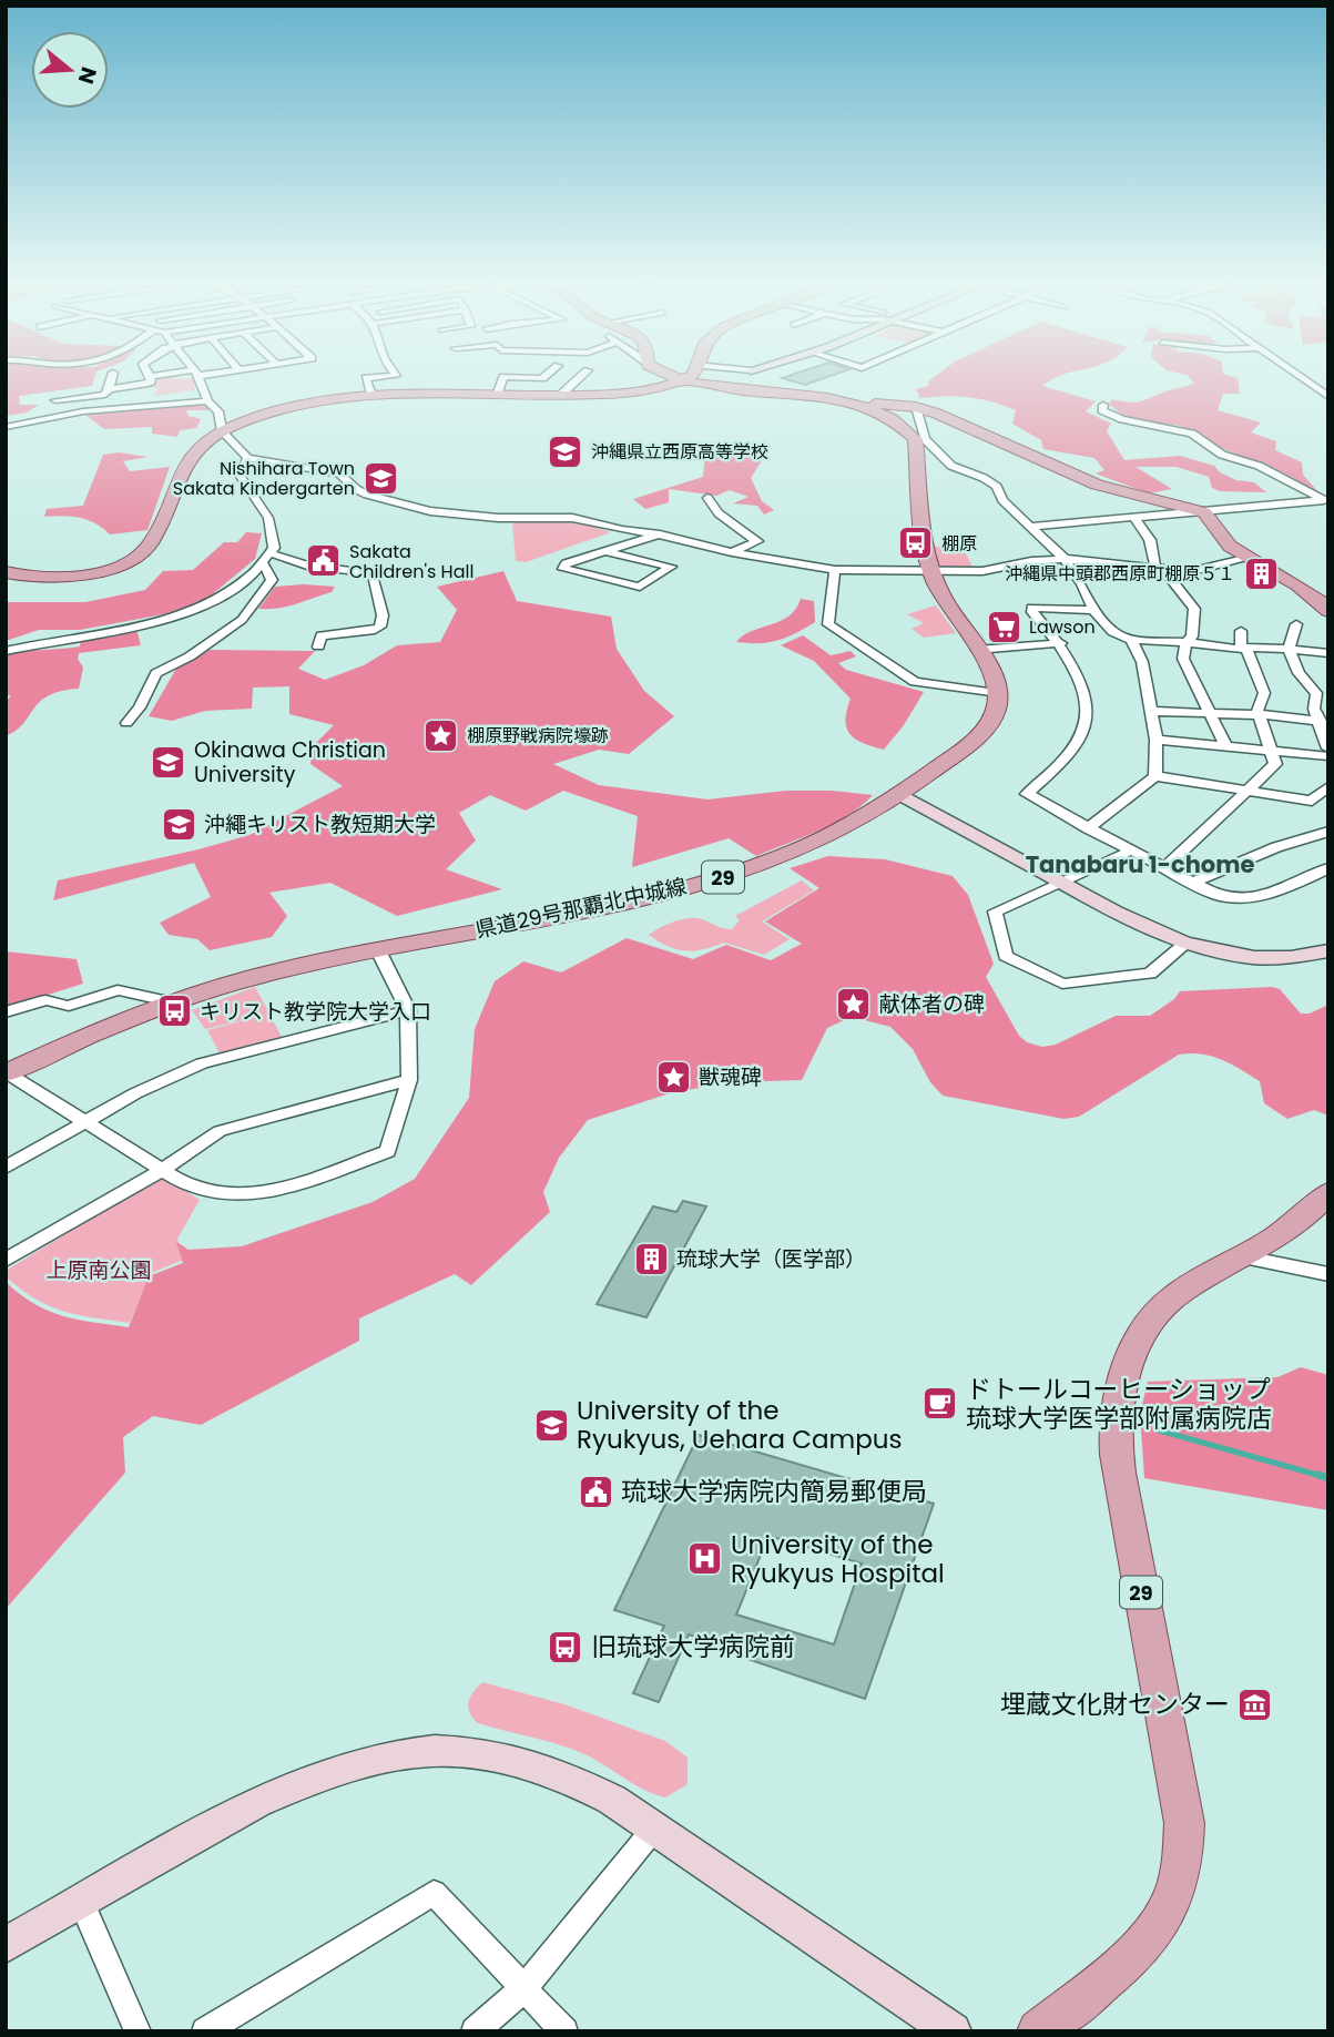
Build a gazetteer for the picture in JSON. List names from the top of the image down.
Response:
{
  "streets": {
    "main road": ["29", "県道29号那覇北中城線"]
  },
  "districts": ["Tanabaru 1-chome"],
  "parks": ["上原南公園"],
  "places": {
    "school or university": [
      "沖縄県立西原高等学校",
      "Nishihara Town Sakata Kindergarten",
      "Okinawa Christian University",
      "沖繩キリスト教短期大学",
      "University of the Ryukyus, Uehara Campus"
    ],
    "bus stop": ["棚原", "キリスト教学院大学入口", "旧琉球大学病院前"],
    "public building": ["Sakata Children's Hall", "琉球大学病院内簡易郵便局"],
    "building": ["沖縄県中頭郡西原町棚原５１", "琉球大学（医学部）"],
    "supermarket": ["Lawson"],
    "place": ["棚原野戦病院壕跡", "献体者の碑", "獣魂碑"],
    "cafe": ["ドトールコーヒーショップ 琉球大学医学部附属病院店"],
    "hospital": ["University of the Ryukyus Hospital"],
    "museum": ["埋蔵文化財センター"]
  },
  "north": "right"
}
